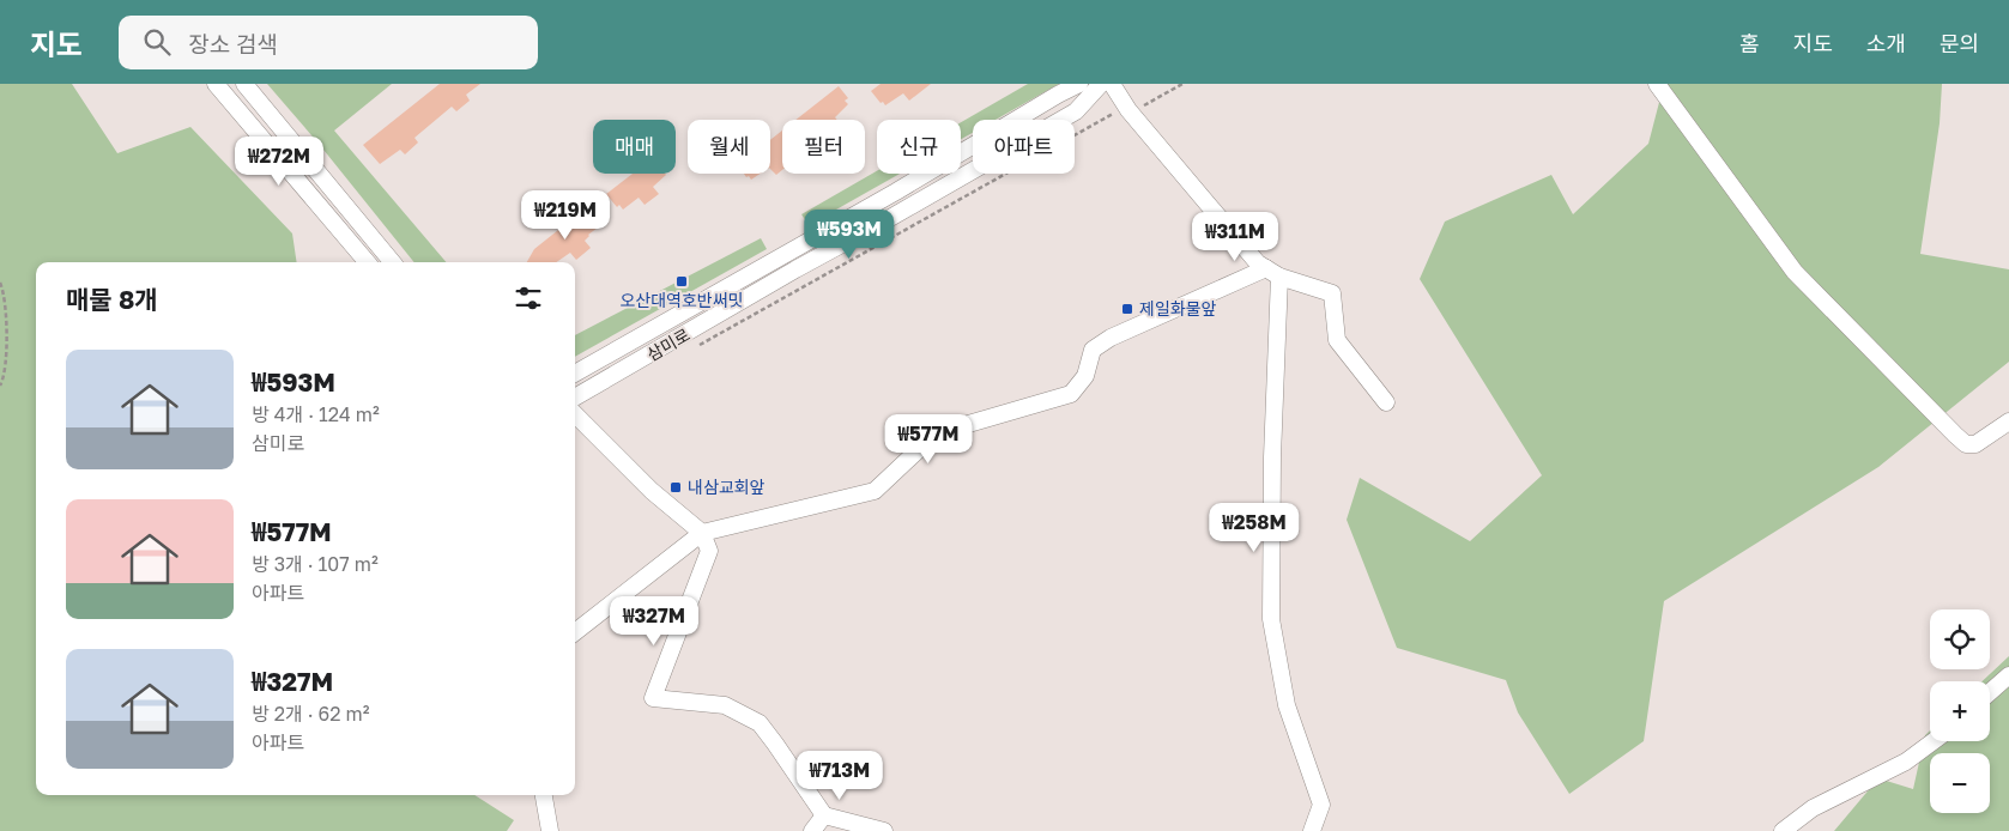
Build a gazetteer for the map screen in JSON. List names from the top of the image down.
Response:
{
  "streets": {
    "street": ["삼미로"]
  },
  "places": {
    "transit": ["오산대역호반써밋", "제일화물앞", "내삼교회앞"]
  },
  "page": {
    "header": "지도",
    "search": "장소 검색",
    "nav": [
      "홈",
      "지도",
      "소개",
      "문의"
    ],
    "chip": [
      "매매",
      "월세",
      "필터",
      "신규",
      "아파트"
    ],
    "price": [
      "₩272M",
      "₩219M",
      "₩593M",
      "₩311M",
      "₩577M",
      "₩258M",
      "₩327M",
      "₩713M"
    ],
    "heading": "매물 8개",
    "list": [
      {
        "name": "₩593M",
        "note": "방 4개 · 124 m² · 삼미로"
      },
      {
        "name": "₩577M",
        "note": "방 3개 · 107 m² · 아파트"
      },
      {
        "name": "₩327M",
        "note": "방 2개 · 62 m² · 아파트"
      }
    ],
    "map_buttons": ["+", "−"]
  }
}
